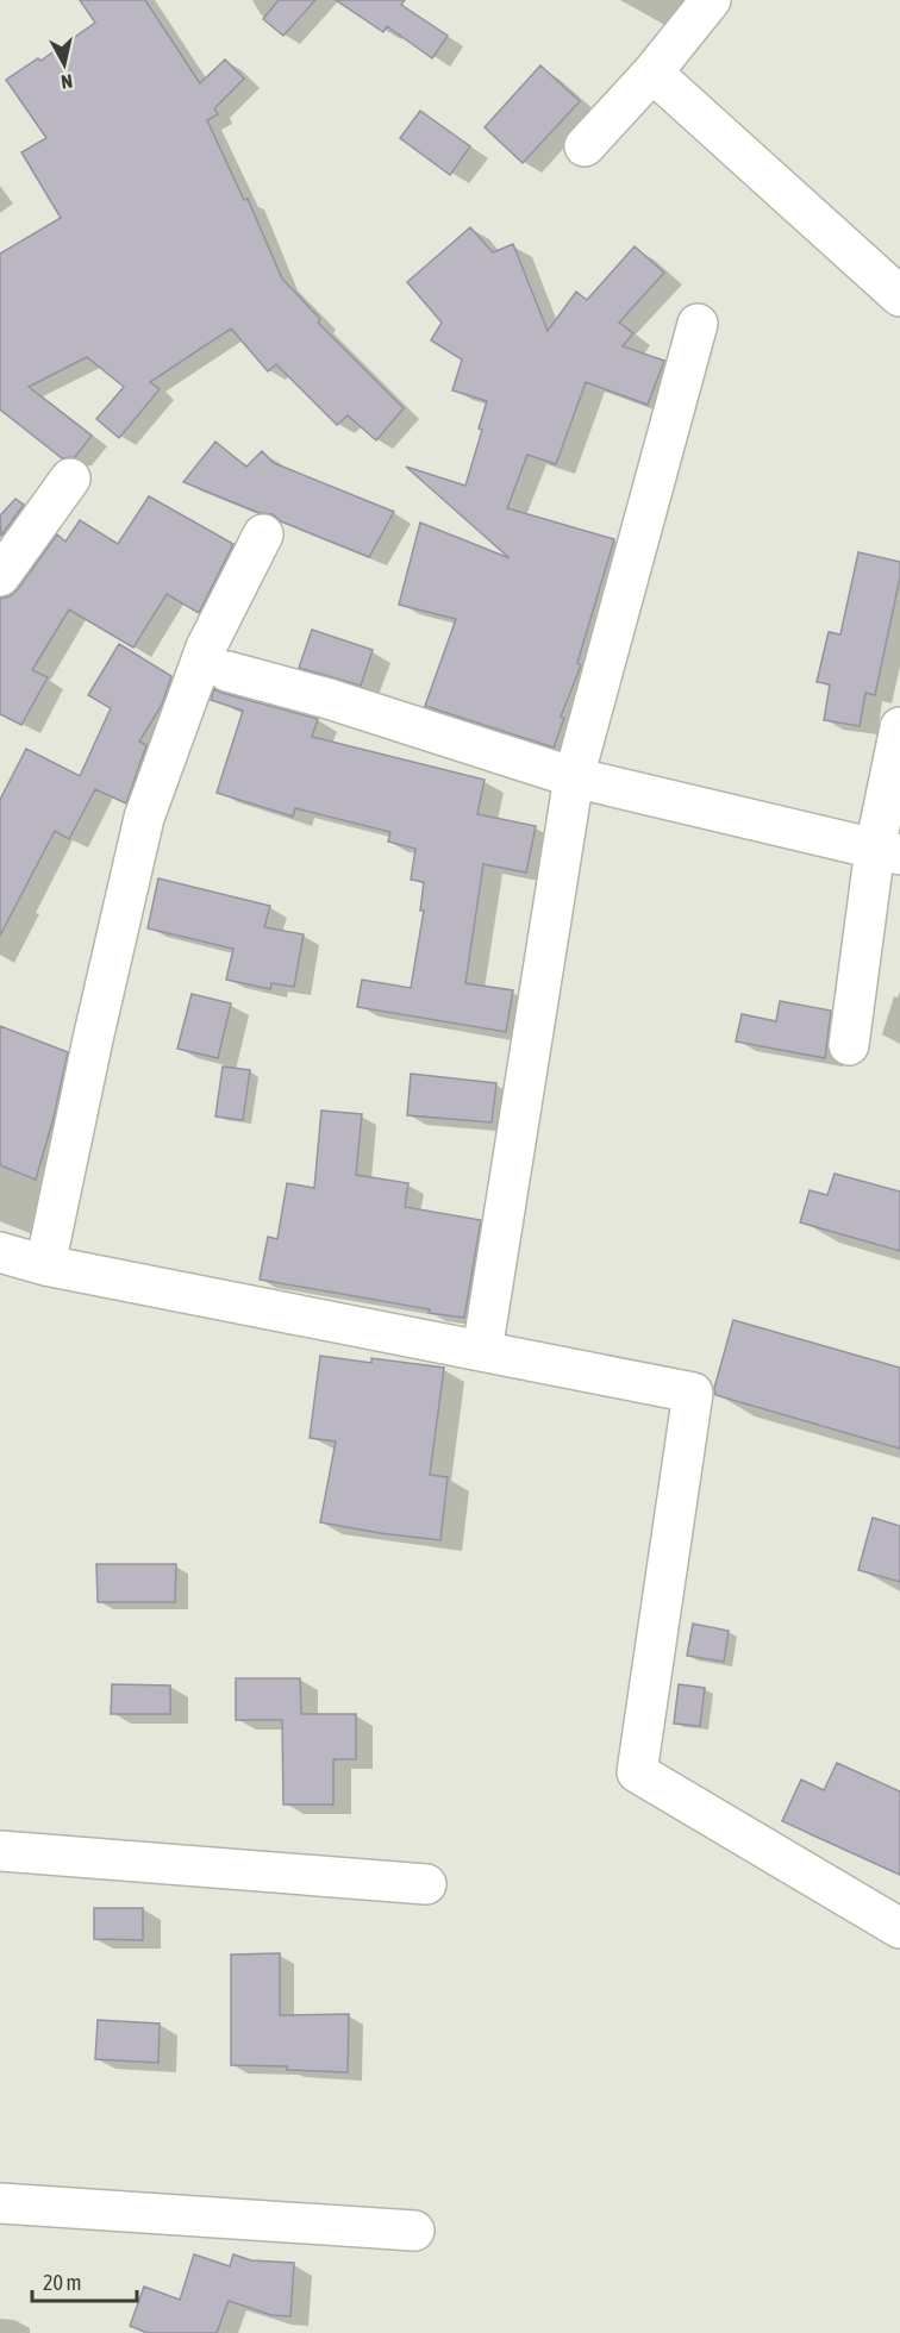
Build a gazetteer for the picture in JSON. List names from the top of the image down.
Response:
{
  "scale_bar": "20 m",
  "north": "bottom"
}
